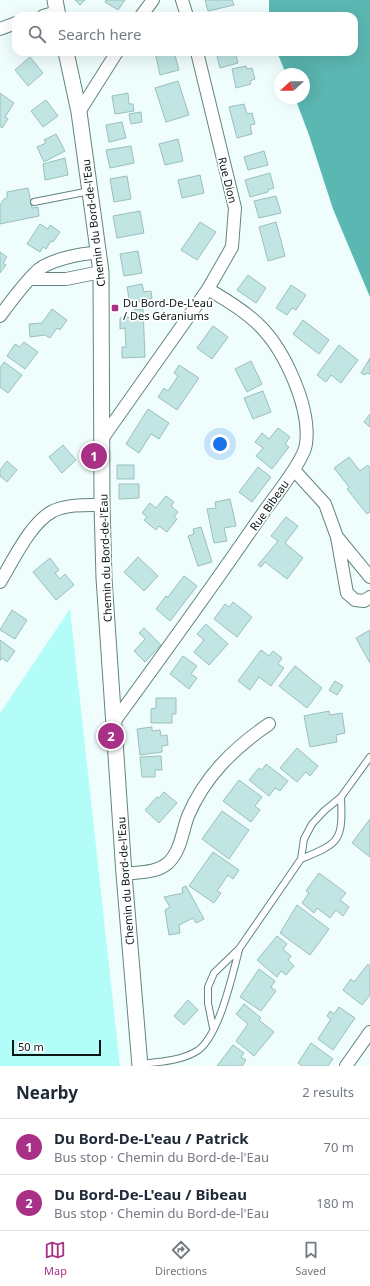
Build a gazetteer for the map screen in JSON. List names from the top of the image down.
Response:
{
  "streets": {
    "street": ["Rue Dion", "Chemin du Bord-de-l'Eau", "Rue Bibeau"]
  },
  "crossings": [
    ["Rue Dion", "Chemin du Bord-de-l'Eau"],
    ["Rue Dion", "Rue Bibeau"],
    ["Chemin du Bord-de-l'Eau", "Rue Bibeau"]
  ],
  "places": {
    "transit": ["Du Bord-De-L'eau / Des Géraniums"]
  },
  "scale_bar": "50 m",
  "north": "left",
  "page": {
    "search": "Search here",
    "pins": ["1", "2"],
    "scale": "50 m",
    "heading": ["Nearby", "2 results"],
    "list": [
      {
        "mark": "1",
        "name": "Du Bord-De-L'eau / Patrick",
        "note": "Bus stop · Chemin du Bord-de-l'Eau",
        "value": "70 m"
      },
      {
        "mark": "2",
        "name": "Du Bord-De-L'eau / Bibeau",
        "note": "Bus stop · Chemin du Bord-de-l'Eau",
        "value": "180 m"
      }
    ],
    "nav": ["Map", "Directions", "Saved"]
  }
}
